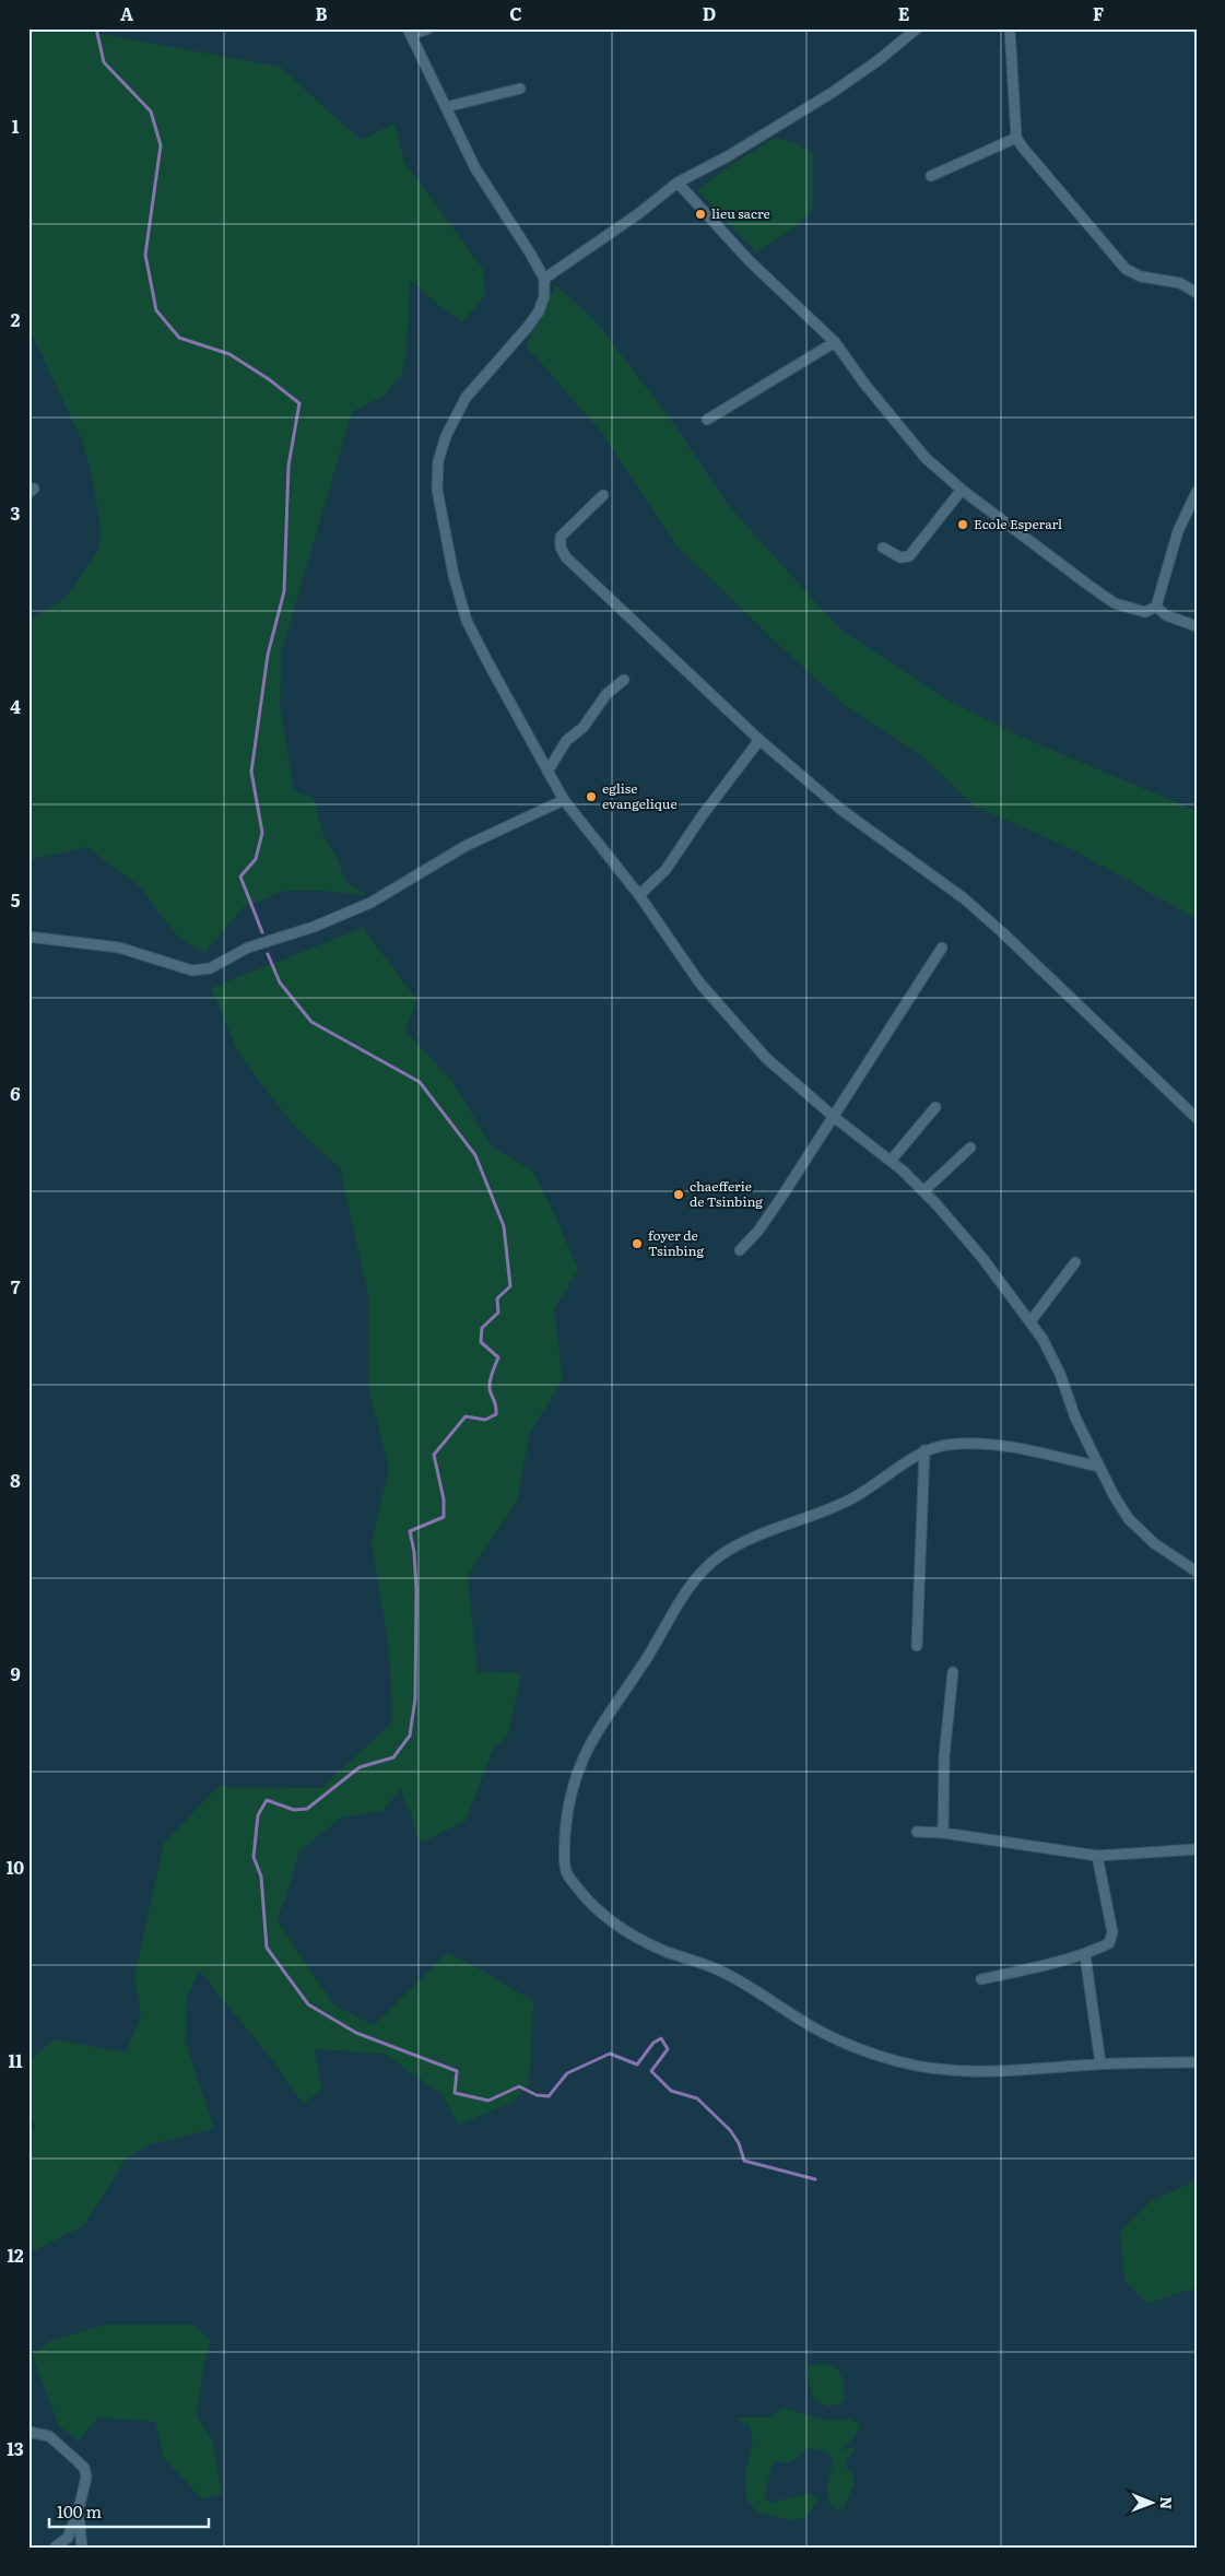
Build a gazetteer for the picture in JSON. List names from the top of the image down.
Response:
{
  "places": [
    "lieu sacre",
    "Ecole Esperarl",
    "eglise evangelique",
    "chaefferie de Tsinbing",
    "foyer de Tsinbing"
  ],
  "scale_bar": "100 m",
  "north": "right",
  "grid": {
    "columns": [
      "A",
      "B",
      "C",
      "D",
      "E",
      "F"
    ],
    "rows": [
      "1",
      "2",
      "3",
      "4",
      "5",
      "6",
      "7",
      "8",
      "9",
      "10",
      "11",
      "12",
      "13"
    ]
  }
}
